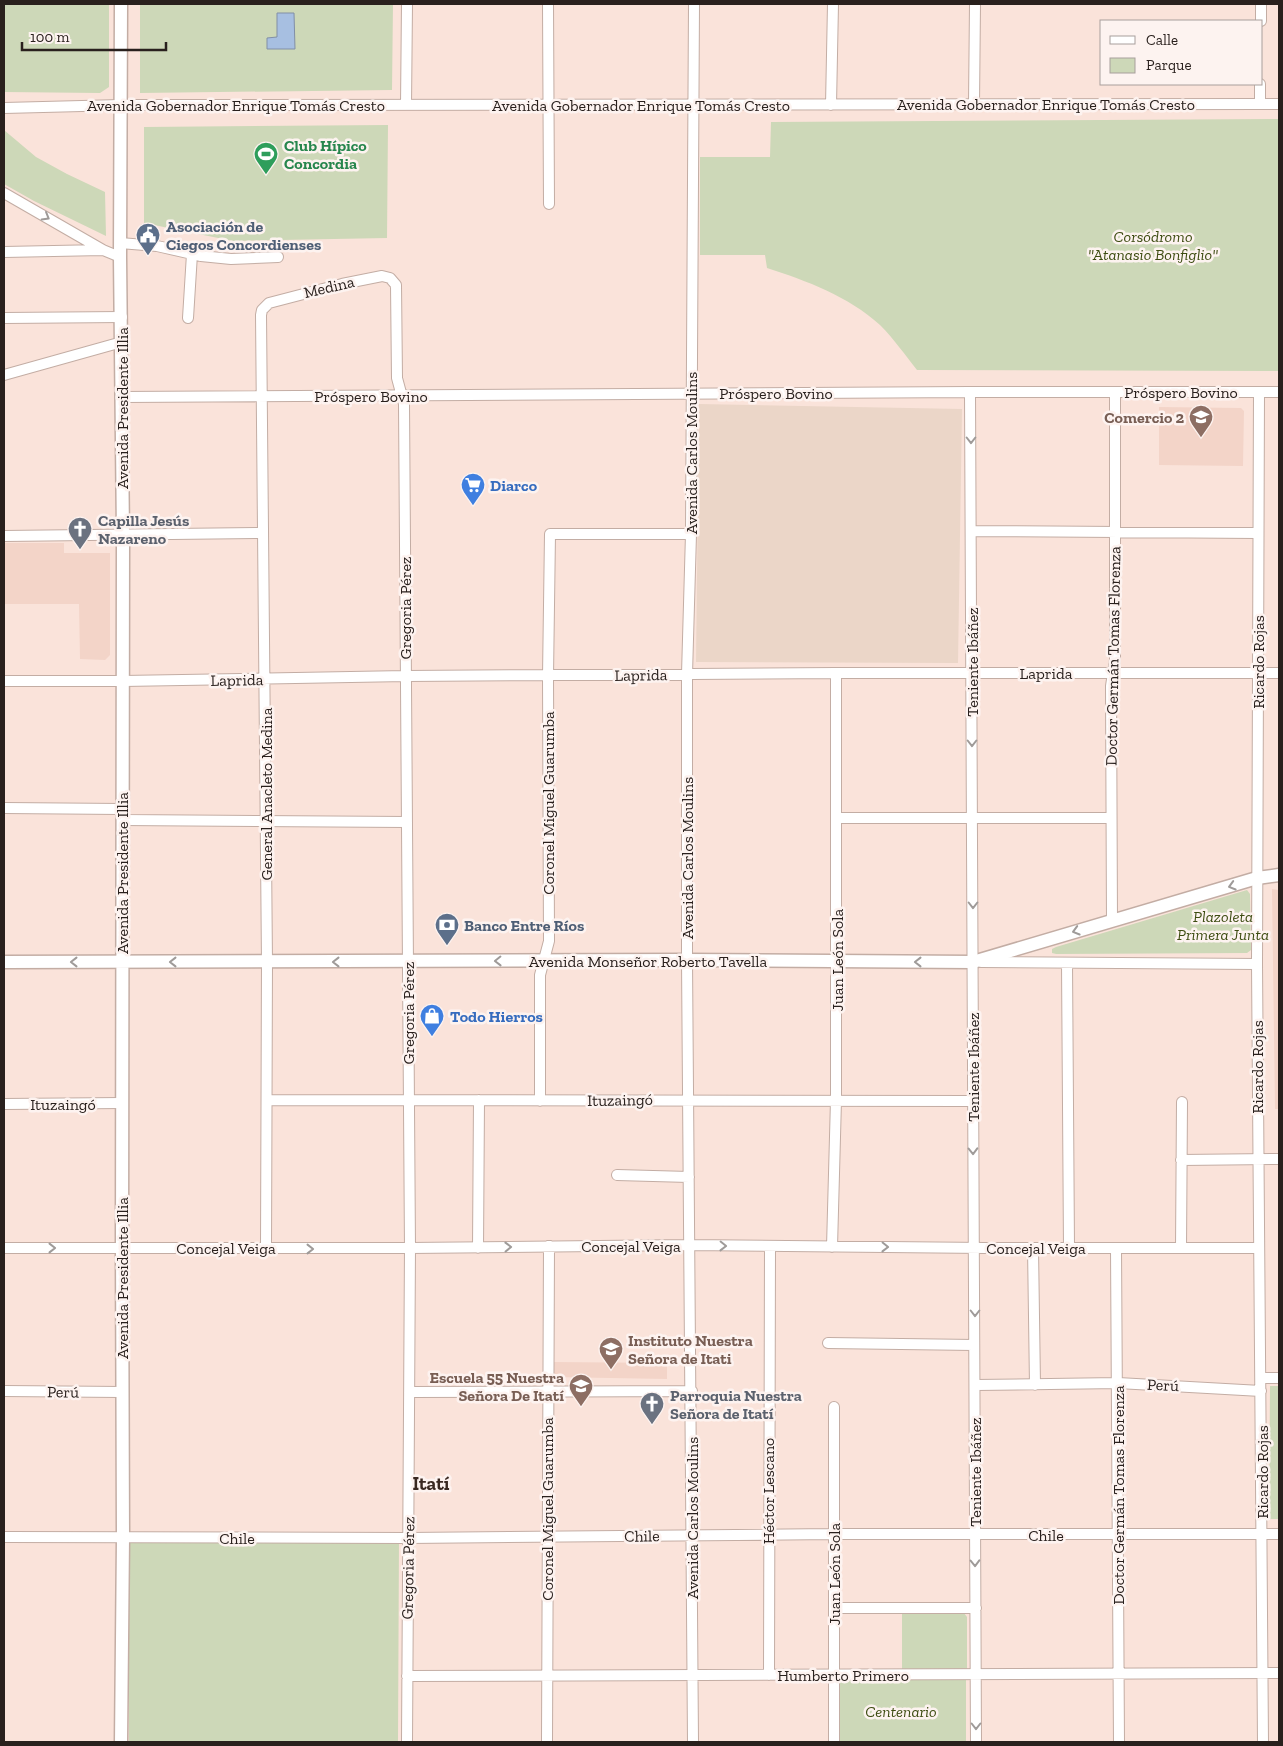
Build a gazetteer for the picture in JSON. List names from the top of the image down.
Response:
{
  "streets": {
    "main road": ["Avenida Presidente Illia", "Avenida Monseñor Roberto Tavella"],
    "street": [
      "Avenida Gobernador Enrique Tomás Cresto",
      "Medina",
      "Próspero Bovino",
      "Avenida Carlos Moulins",
      "Gregoria Pérez",
      "Doctor Germán Tomas Florenza",
      "Teniente Ibáñez",
      "Ricardo Rojas",
      "Laprida",
      "General Anacleto Medina",
      "Coronel Miguel Guarumba",
      "Juan León Sola",
      "Ituzaingó",
      "Concejal Veiga",
      "Perú",
      "Héctor Lescano",
      "Chile",
      "Humberto Primero"
    ]
  },
  "crossings": [
    ["Avenida Gobernador Enrique Tomás Cresto", "Avenida Presidente Illia"],
    ["Avenida Gobernador Enrique Tomás Cresto", "Avenida Carlos Moulins"],
    ["Medina", "Gregoria Pérez"],
    ["Medina", "General Anacleto Medina"],
    ["Próspero Bovino", "Avenida Presidente Illia"],
    ["Próspero Bovino", "Avenida Carlos Moulins"],
    ["Próspero Bovino", "Gregoria Pérez"],
    ["Próspero Bovino", "Doctor Germán Tomas Florenza"],
    ["Próspero Bovino", "Teniente Ibáñez"],
    ["Próspero Bovino", "Ricardo Rojas"],
    ["Próspero Bovino", "General Anacleto Medina"],
    ["Avenida Presidente Illia", "Laprida"],
    ["Avenida Presidente Illia", "Avenida Monseñor Roberto Tavella"],
    ["Avenida Presidente Illia", "Ituzaingó"],
    ["Avenida Presidente Illia", "Concejal Veiga"],
    ["Avenida Presidente Illia", "Perú"],
    ["Avenida Presidente Illia", "Chile"],
    ["Avenida Carlos Moulins", "Laprida"],
    ["Avenida Carlos Moulins", "Coronel Miguel Guarumba"],
    ["Avenida Carlos Moulins", "Avenida Monseñor Roberto Tavella"],
    ["Avenida Carlos Moulins", "Ituzaingó"],
    ["Avenida Carlos Moulins", "Concejal Veiga"],
    ["Avenida Carlos Moulins", "Chile"],
    ["Avenida Carlos Moulins", "Humberto Primero"],
    ["Gregoria Pérez", "Laprida"],
    ["Gregoria Pérez", "Avenida Monseñor Roberto Tavella"],
    ["Gregoria Pérez", "Ituzaingó"],
    ["Gregoria Pérez", "Concejal Veiga"],
    ["Gregoria Pérez", "Chile"],
    ["Gregoria Pérez", "Humberto Primero"],
    ["Doctor Germán Tomas Florenza", "Laprida"],
    ["Doctor Germán Tomas Florenza", "Avenida Monseñor Roberto Tavella"],
    ["Doctor Germán Tomas Florenza", "Concejal Veiga"],
    ["Doctor Germán Tomas Florenza", "Perú"],
    ["Doctor Germán Tomas Florenza", "Chile"],
    ["Doctor Germán Tomas Florenza", "Humberto Primero"],
    ["Teniente Ibáñez", "Laprida"],
    ["Teniente Ibáñez", "Avenida Monseñor Roberto Tavella"],
    ["Teniente Ibáñez", "Ituzaingó"],
    ["Teniente Ibáñez", "Concejal Veiga"],
    ["Teniente Ibáñez", "Perú"],
    ["Teniente Ibáñez", "Chile"],
    ["Teniente Ibáñez", "Humberto Primero"],
    ["Ricardo Rojas", "Laprida"],
    ["Ricardo Rojas", "Avenida Monseñor Roberto Tavella"],
    ["Ricardo Rojas", "Concejal Veiga"],
    ["Ricardo Rojas", "Perú"],
    ["Ricardo Rojas", "Chile"],
    ["Ricardo Rojas", "Humberto Primero"],
    ["Laprida", "General Anacleto Medina"],
    ["Laprida", "Coronel Miguel Guarumba"],
    ["Laprida", "Juan León Sola"],
    ["General Anacleto Medina", "Avenida Monseñor Roberto Tavella"],
    ["General Anacleto Medina", "Ituzaingó"],
    ["General Anacleto Medina", "Concejal Veiga"],
    ["Coronel Miguel Guarumba", "Avenida Monseñor Roberto Tavella"],
    ["Coronel Miguel Guarumba", "Ituzaingó"],
    ["Coronel Miguel Guarumba", "Concejal Veiga"],
    ["Coronel Miguel Guarumba", "Chile"],
    ["Coronel Miguel Guarumba", "Humberto Primero"],
    ["Juan León Sola", "Avenida Monseñor Roberto Tavella"],
    ["Juan León Sola", "Ituzaingó"],
    ["Juan León Sola", "Concejal Veiga"],
    ["Juan León Sola", "Chile"],
    ["Juan León Sola", "Humberto Primero"],
    ["Concejal Veiga", "Héctor Lescano"],
    ["Héctor Lescano", "Chile"],
    ["Héctor Lescano", "Humberto Primero"]
  ],
  "one_way": ["Teniente Ibáñez", "Avenida Monseñor Roberto Tavella", "Concejal Veiga"],
  "districts": ["Itatí"],
  "parks": ["Corsódromo \"Atanasio Bonfiglio\"", "Plazoleta Primera Junta", "Centenario"],
  "places": {
    "sports": ["Club Hípico Concordia"],
    "public building": ["Asociación de Ciegos Concordienses"],
    "school or university": ["Comercio 2", "Instituto Nuestra Señora de Itati", "Escuela 55 Nuestra Señora De Itatí"],
    "supermarket": ["Diarco"],
    "church": ["Capilla Jesús Nazareno", "Parroquia Nuestra Señora de Itatí"],
    "bank": ["Banco Entre Ríos"],
    "shop": ["Todo Hierros"]
  },
  "legend": ["Calle", "Parque"],
  "scale_bar": "100 m"
}
